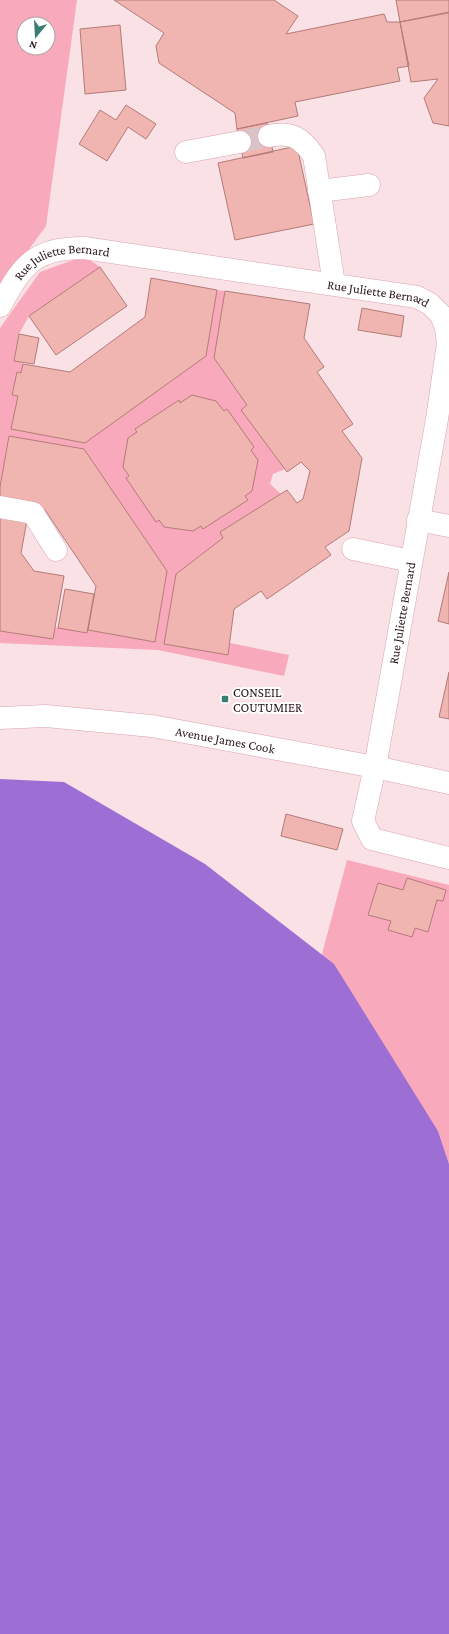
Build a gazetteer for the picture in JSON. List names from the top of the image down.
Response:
{
  "streets": {
    "street": ["Rue Juliette Bernard", "Avenue James Cook"]
  },
  "crossings": [
    ["Rue Juliette Bernard", "Avenue James Cook"]
  ],
  "places": {
    "transit": ["CONSEIL COUTUMIER"]
  },
  "north": "bottom"
}
